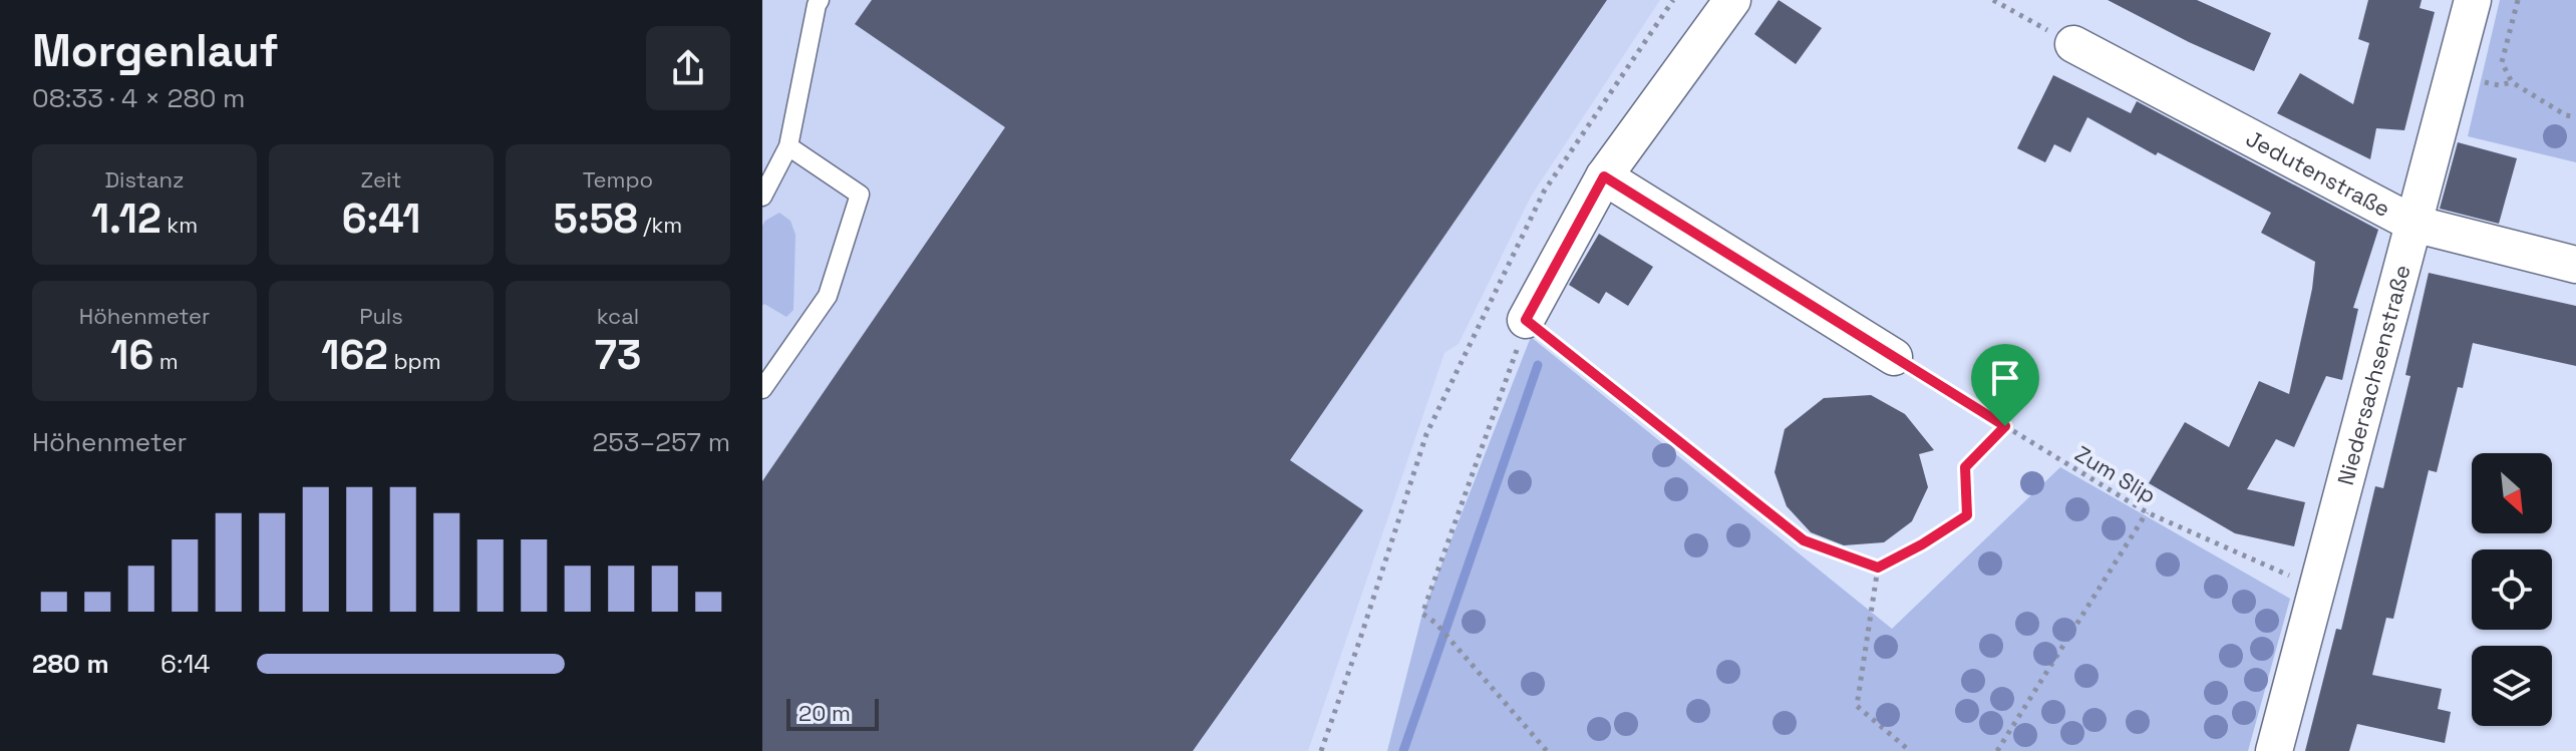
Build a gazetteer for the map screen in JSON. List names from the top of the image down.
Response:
{
  "streets": {
    "street": ["Jedutenstraße", "Niedersachsenstraße"],
    "path": ["Zum Slip"]
  },
  "crossings": [
    ["Jedutenstraße", "Niedersachsenstraße"],
    ["Niedersachsenstraße", "Zum Slip"]
  ],
  "scale_bar": "20 m",
  "north": "bottom right",
  "page": {
    "heading": ["Morgenlauf", "08:33 · 4 × 280 m"],
    "stats": [
      ["Distanz", "1.12 km"],
      ["Zeit", "6:41"],
      ["Tempo", "5:58 /km"],
      ["Höhenmeter", "16 m"],
      ["Puls", "162 bpm"],
      ["kcal", "73"]
    ],
    "chart": ["Höhenmeter", "253–257 m"],
    "list": [
      {
        "name": "280 m",
        "note": "6:14"
      }
    ],
    "scale": "20 m"
  }
}
